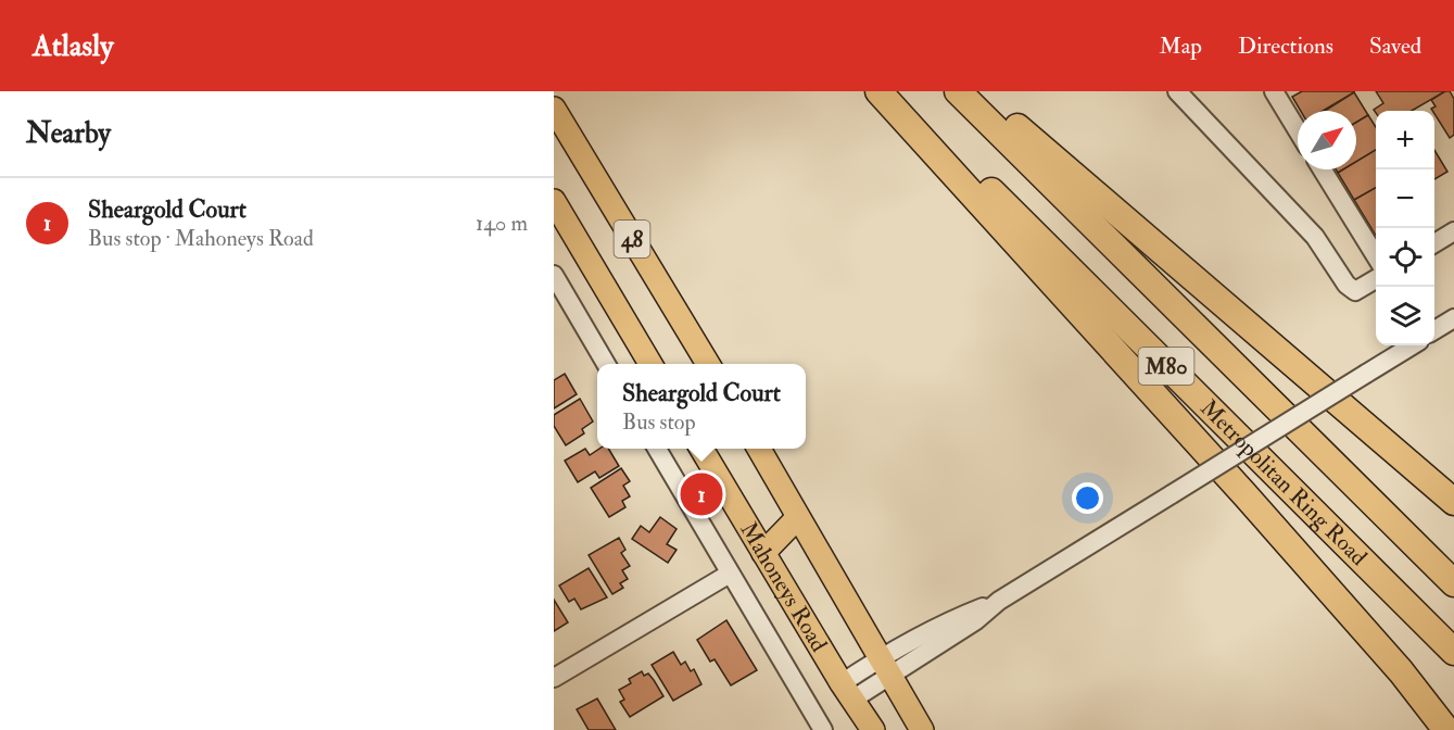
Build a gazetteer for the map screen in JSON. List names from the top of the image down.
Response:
{
  "streets": {
    "highway": ["M80", "Metropolitan Ring Road"],
    "main road": ["48", "Mahoneys Road"]
  },
  "north": "top right",
  "page": {
    "header": "Atlasly",
    "nav": ["Map", "Directions", "Saved"],
    "heading": "Nearby",
    "map_buttons": ["+", "−"],
    "list": [
      {
        "mark": "1",
        "name": "Sheargold Court",
        "note": "Bus stop · Mahoneys Road",
        "value": "140 m"
      }
    ],
    "popup": ["Sheargold Court", "Bus stop"],
    "pins": "1"
  }
}
